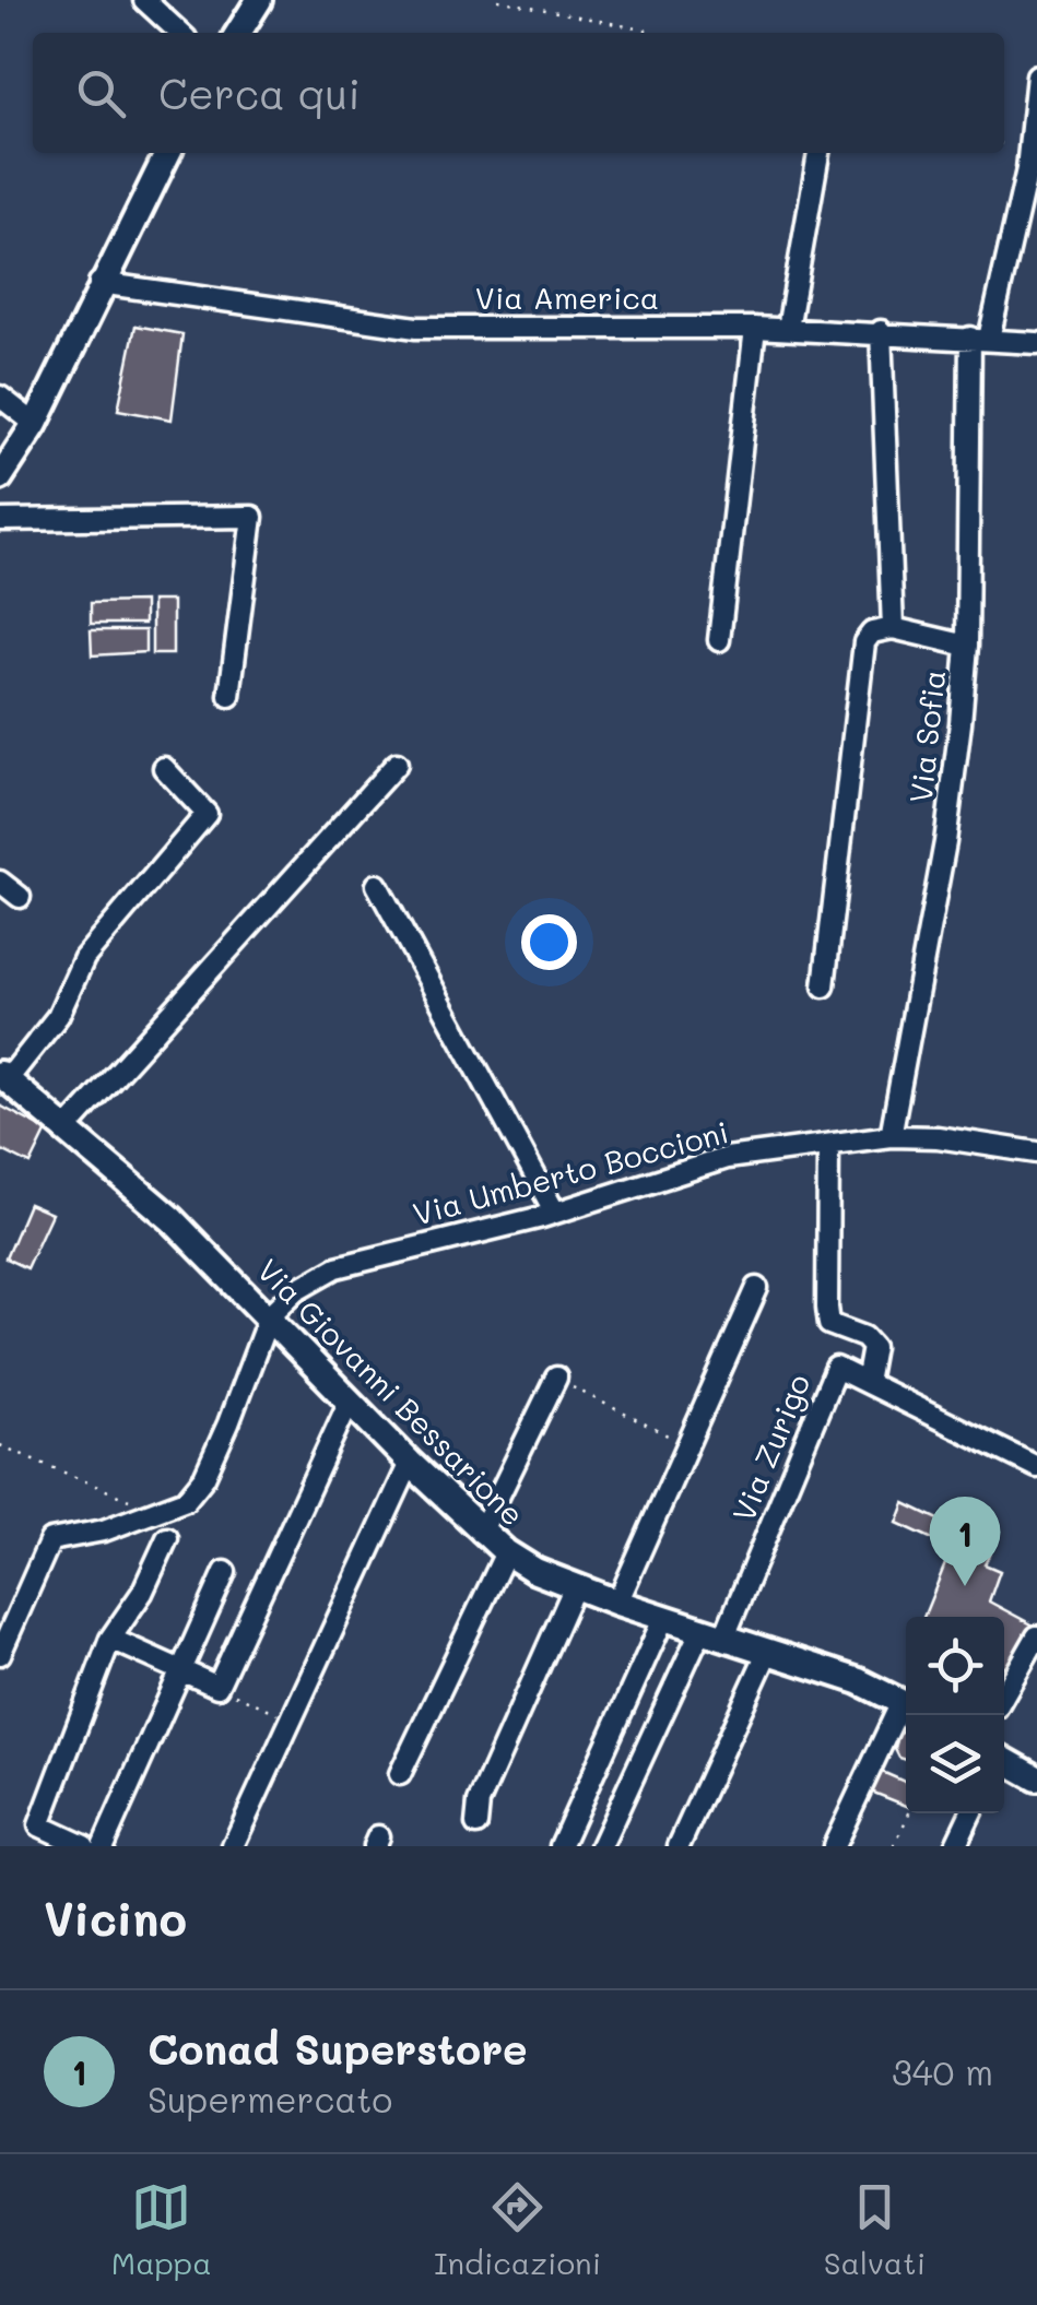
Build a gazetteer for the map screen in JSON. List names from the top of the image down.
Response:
{
  "streets": {
    "street": [
      "Via America",
      "Via Sofia",
      "Via Umberto Boccioni",
      "Via Giovanni Bessarione",
      "Via Zurigo"
    ]
  },
  "crossings": [
    ["Via America", "Via Sofia"],
    ["Via Sofia", "Via Umberto Boccioni"],
    ["Via Umberto Boccioni", "Via Giovanni Bessarione"],
    ["Via Giovanni Bessarione", "Via Zurigo"]
  ],
  "page": {
    "search": "Cerca qui",
    "pins": "1",
    "heading": "Vicino",
    "list": [
      {
        "mark": "1",
        "name": "Conad Superstore",
        "note": "Supermercato",
        "value": "340 m"
      }
    ],
    "nav": ["Mappa", "Indicazioni", "Salvati"]
  }
}
